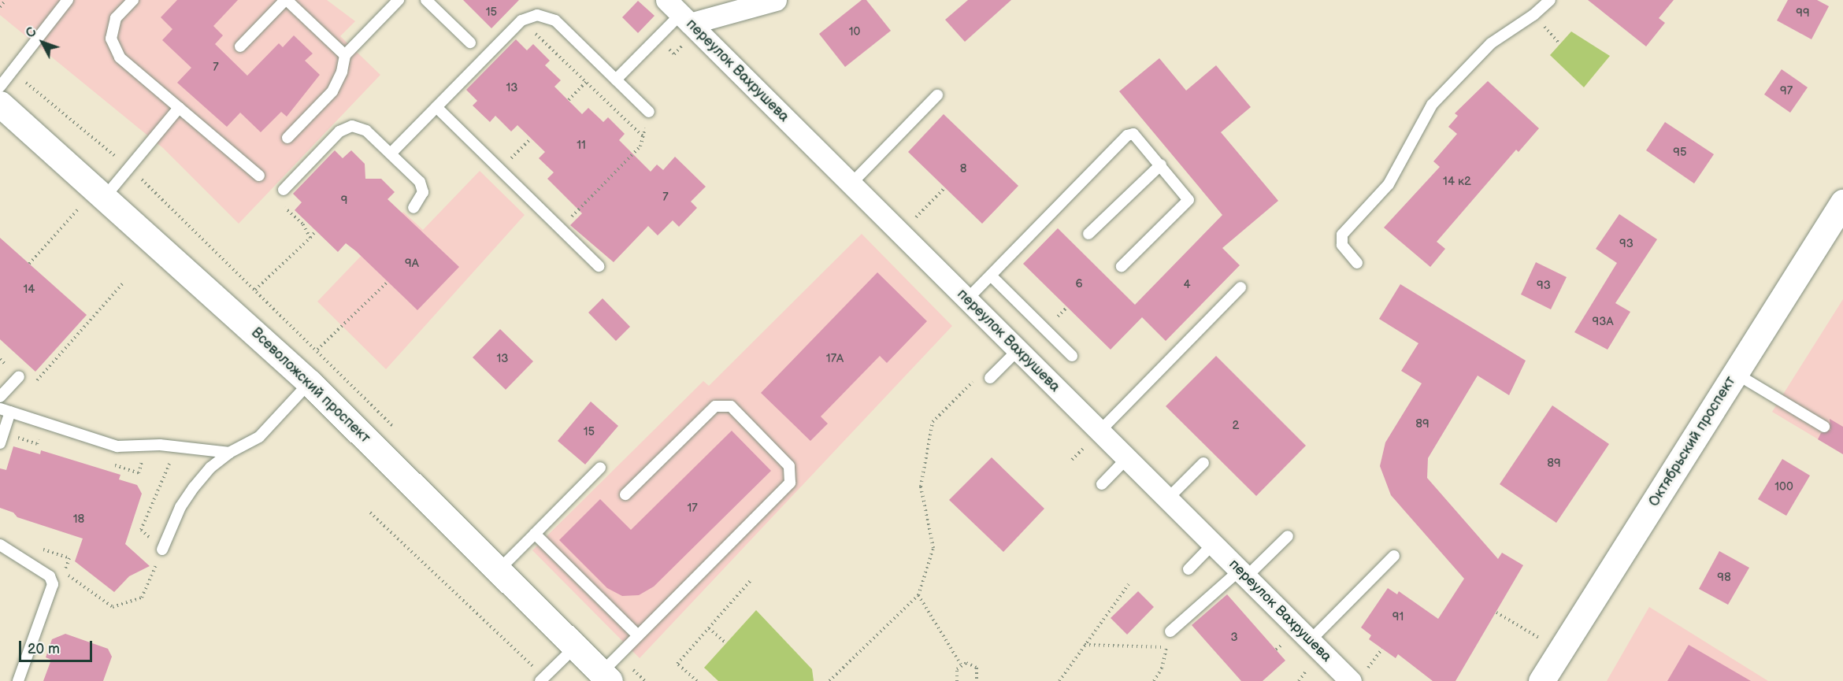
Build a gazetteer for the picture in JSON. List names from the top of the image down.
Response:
{
  "streets": {
    "street": ["переулок Вахрушева", "Всеволожский проспект", "Октябрьский проспект"]
  },
  "house_numbers": [
    "15",
    "99",
    "10",
    "7",
    "13",
    "97",
    "11",
    "95",
    "8",
    "14 к2",
    "7",
    "9",
    "93",
    "9А",
    "6",
    "4",
    "93",
    "14",
    "93А",
    "13",
    "17А",
    "89",
    "2",
    "15",
    "89",
    "100",
    "17",
    "18",
    "98",
    "91",
    "3"
  ],
  "scale_bar": "20 m",
  "north": "top left"
}
